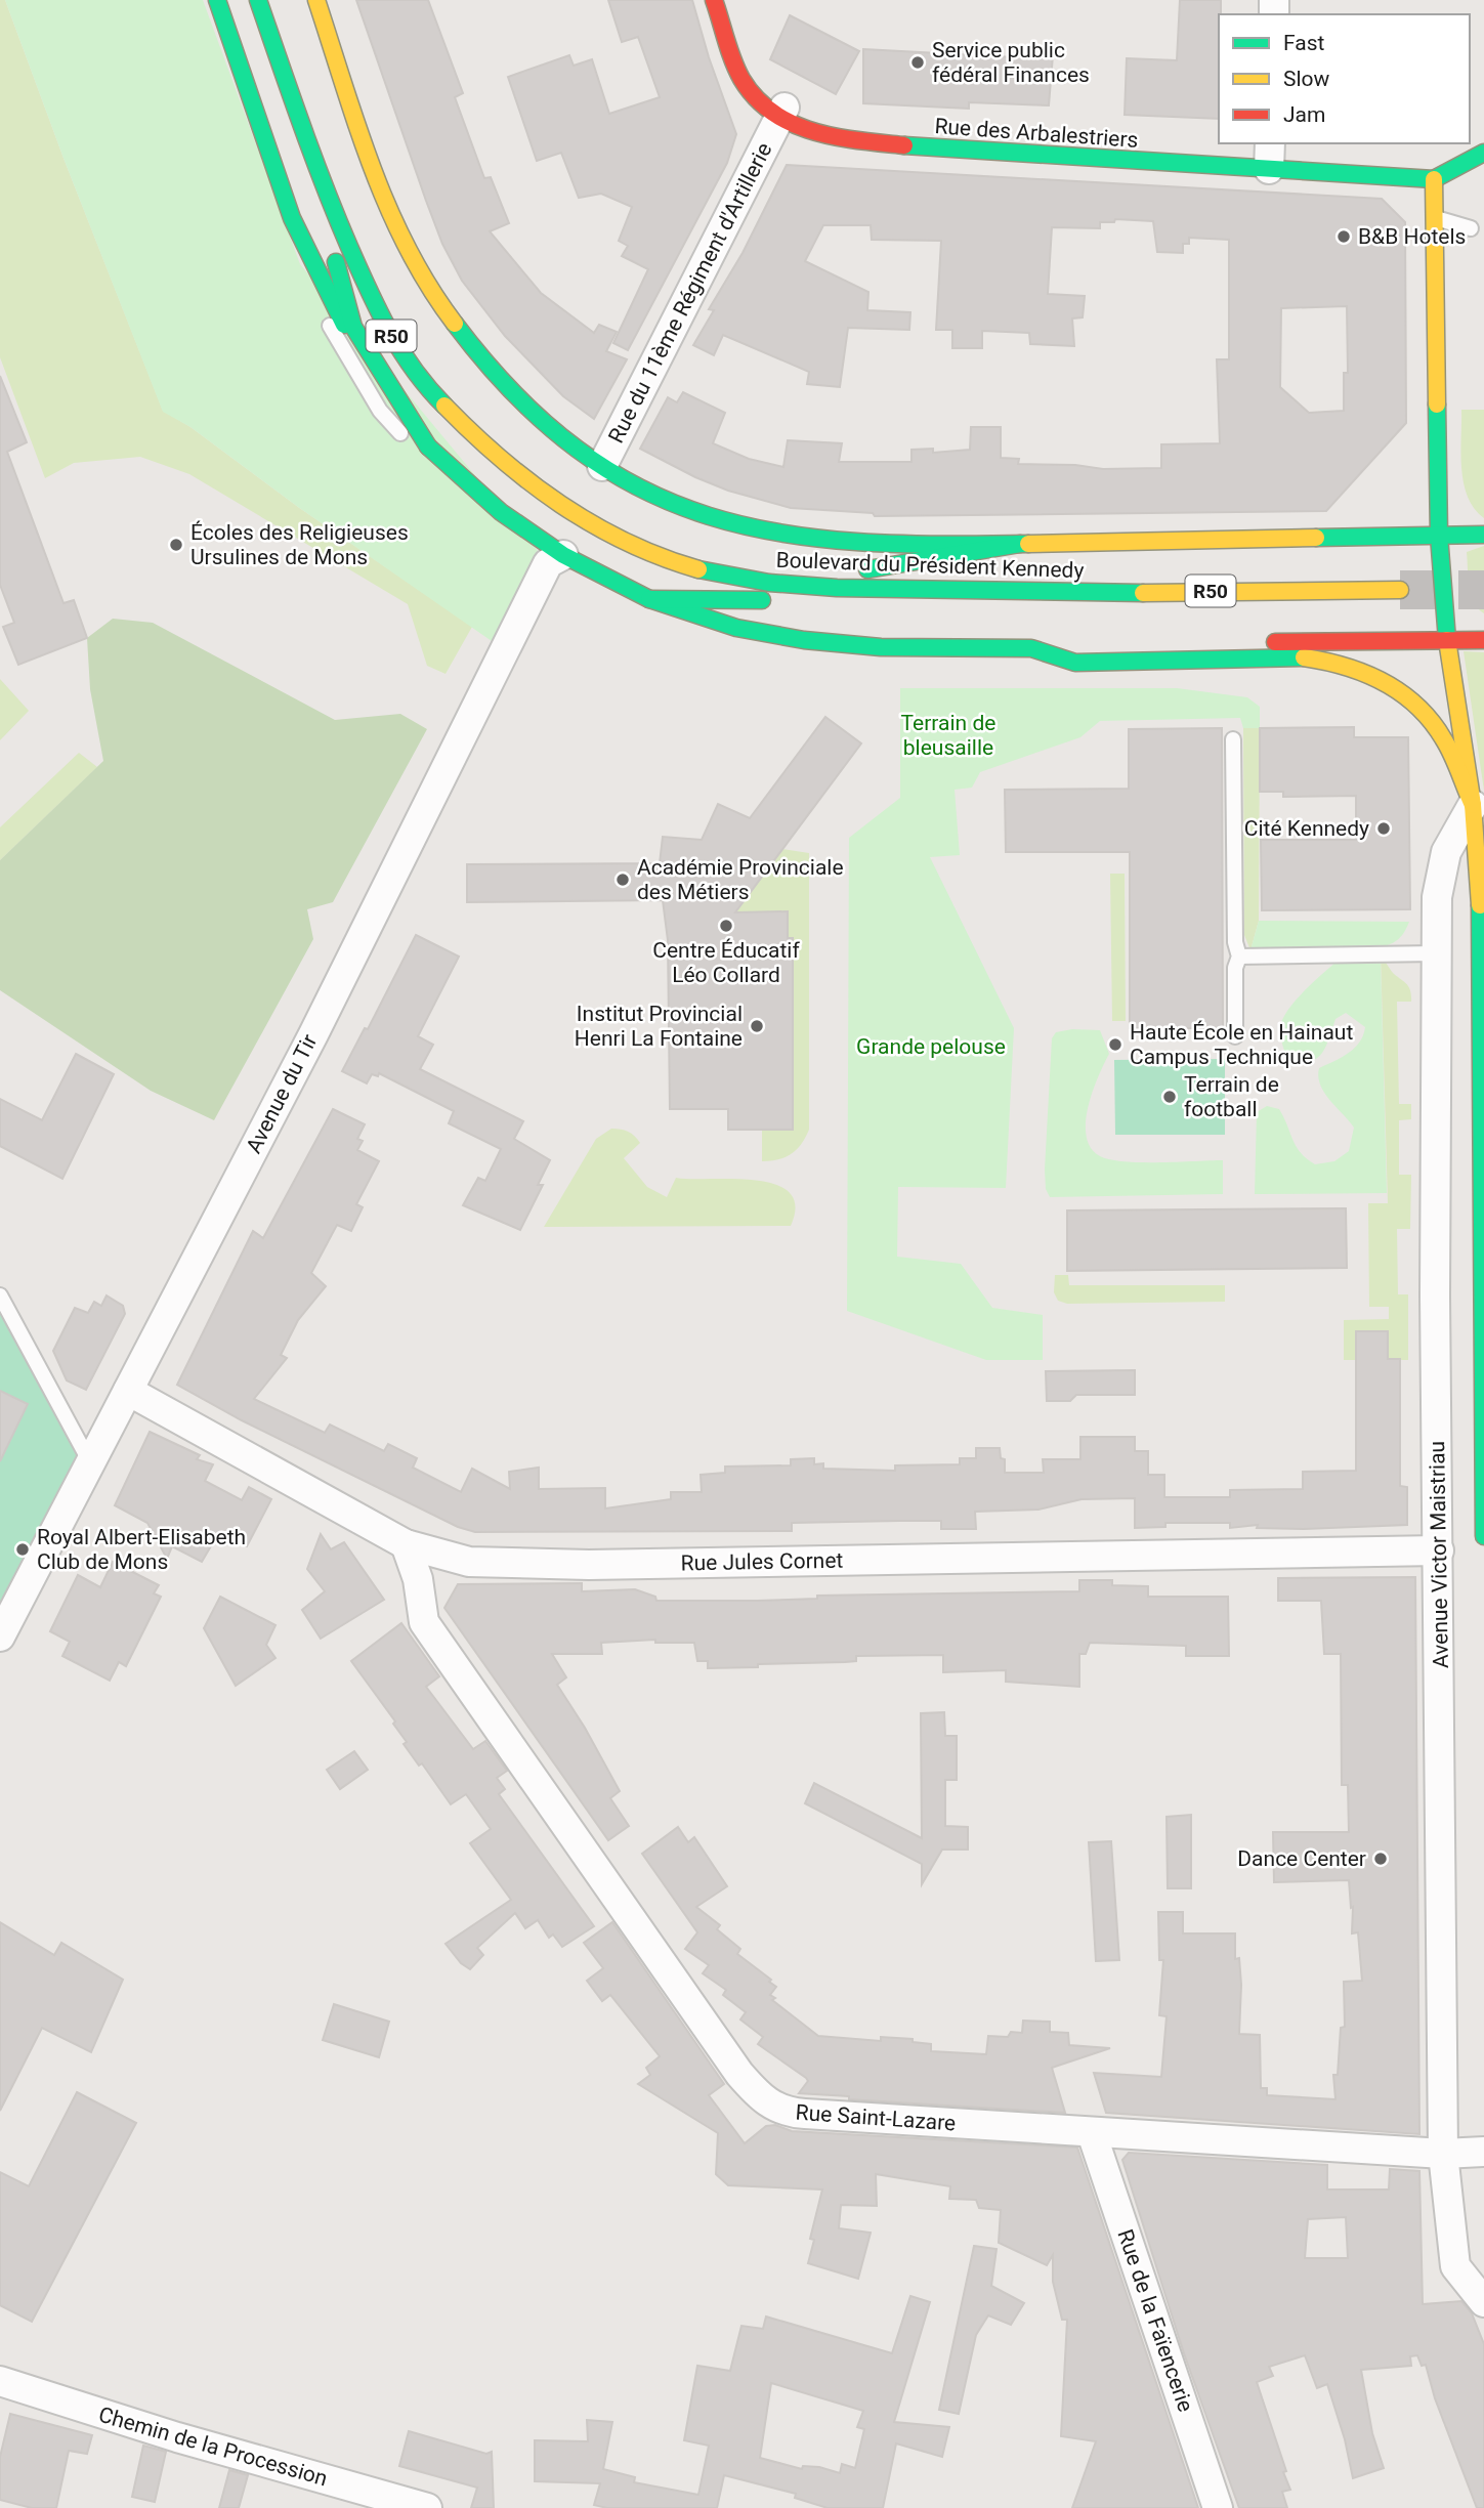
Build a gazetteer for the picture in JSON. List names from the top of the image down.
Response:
{
  "streets": {
    "main road": ["Rue des Arbalestriers", "R50", "Boulevard du Président Kennedy"],
    "street": [
      "Rue du 11ème Régiment d'Artillerie",
      "Avenue du Tir",
      "Avenue Victor Maistriau",
      "Rue Jules Cornet",
      "Rue Saint-Lazare",
      "Rue de la Faïencerie",
      "Chemin de la Procession"
    ]
  },
  "crossings": [
    ["Rue des Arbalestriers", "Rue du 11ème Régiment d'Artillerie"],
    ["Rue du 11ème Régiment d'Artillerie", "Boulevard du Président Kennedy"],
    ["Avenue du Tir", "Rue Jules Cornet"],
    ["Avenue Victor Maistriau", "Rue Jules Cornet"],
    ["Avenue Victor Maistriau", "Rue Saint-Lazare"],
    ["Rue Jules Cornet", "Rue Saint-Lazare"],
    ["Rue Saint-Lazare", "Rue de la Faïencerie"]
  ],
  "parks": ["Terrain de bleusaille", "Grande pelouse"],
  "places": [
    "Service public fédéral Finances",
    "B&B Hotels",
    "Écoles des Religieuses Ursulines de Mons",
    "Cité Kennedy",
    "Académie Provinciale des Métiers",
    "Centre Éducatif Léo Collard",
    "Institut Provincial Henri La Fontaine",
    "Haute École en Hainaut Campus Technique",
    "Terrain de football",
    "Royal Albert-Elisabeth Club de Mons",
    "Dance Center"
  ],
  "legend": ["Fast", "Slow", "Jam"]
}
